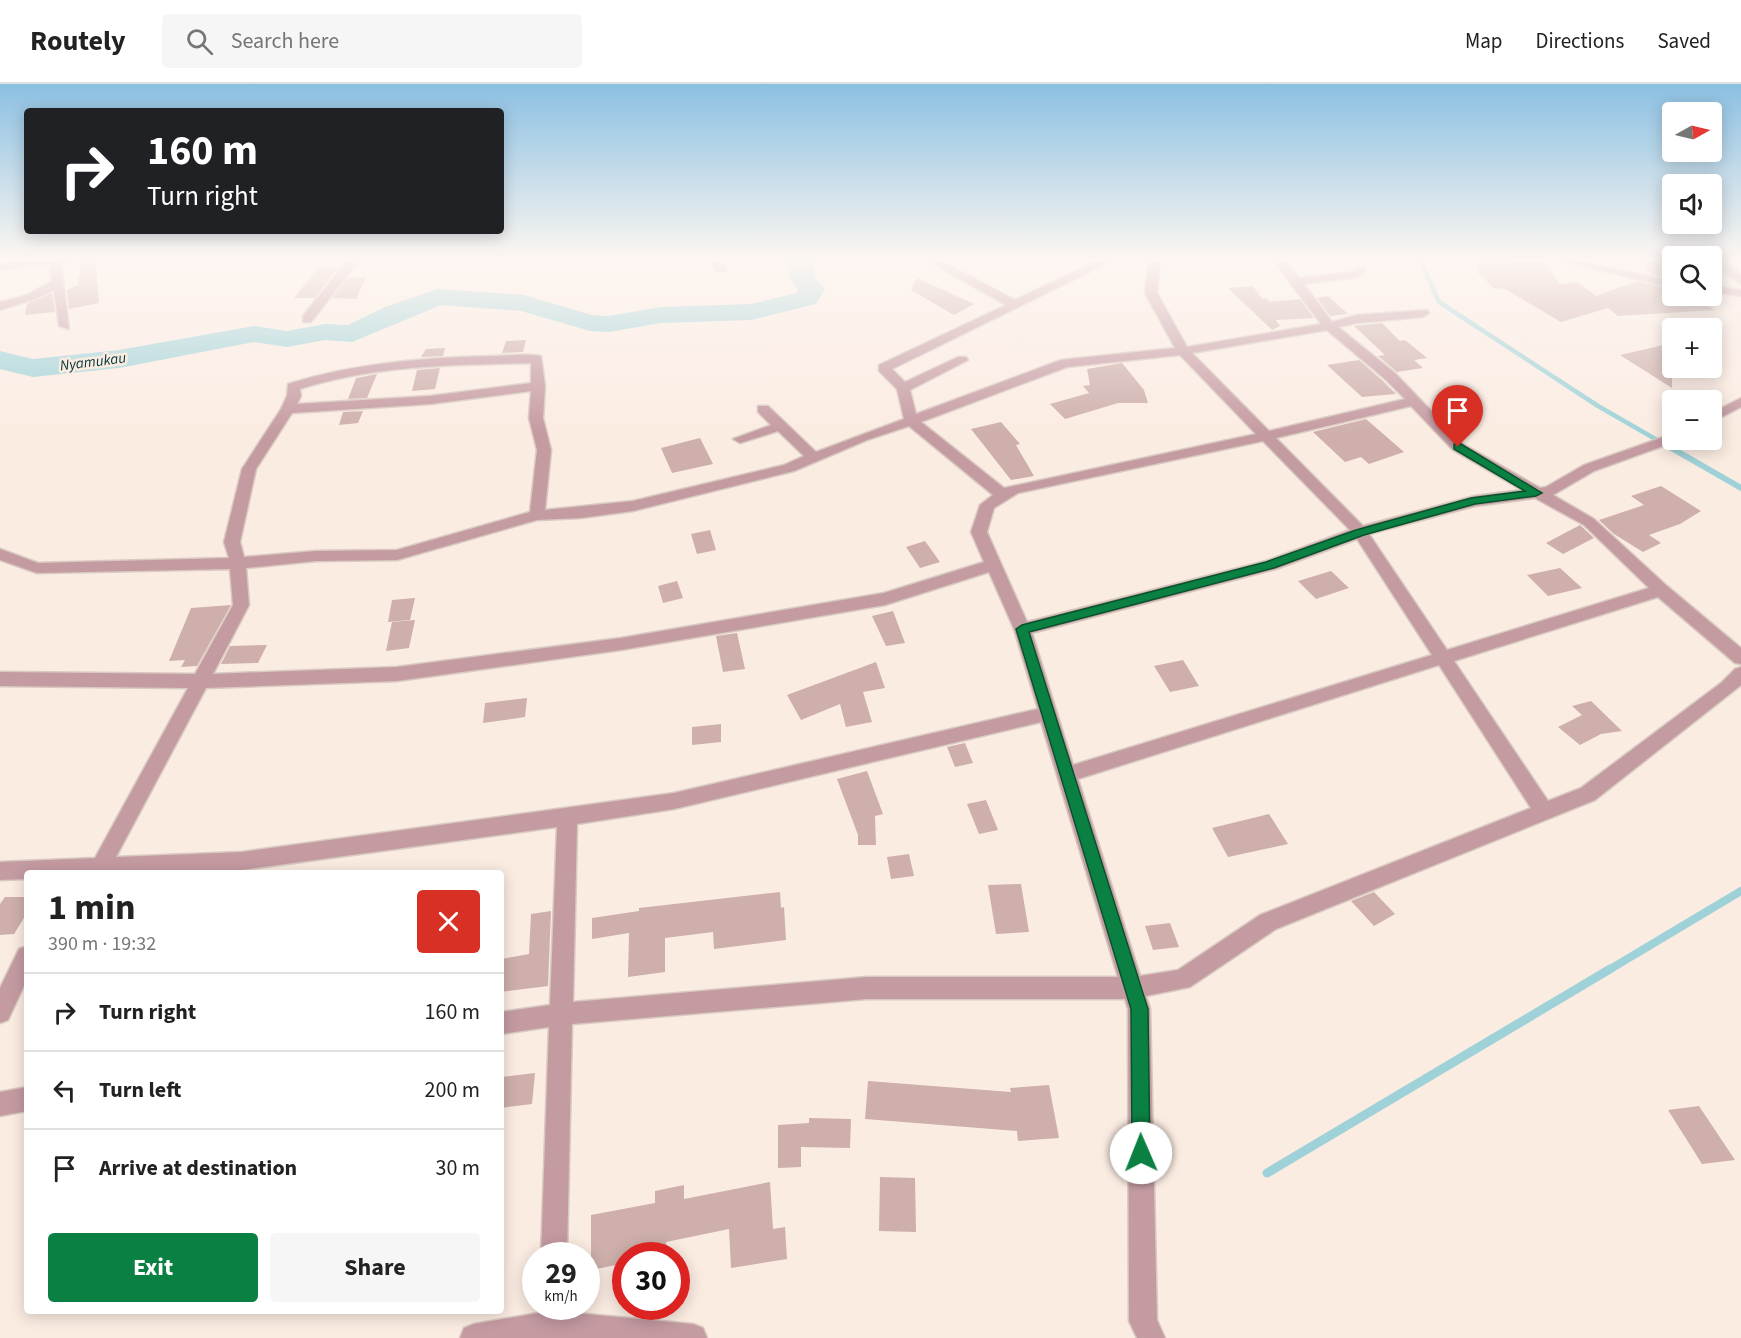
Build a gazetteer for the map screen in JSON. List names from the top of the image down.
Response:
{
  "water": ["Nyamukau"],
  "north": "right",
  "page": {
    "header": "Routely",
    "search": "Search here",
    "nav": ["Map", "Directions", "Saved"],
    "map_buttons": ["+", "−"],
    "turn": ["160 m", "Turn right"],
    "heading": ["1 min", "390 m · 19:32"],
    "list": [
      {
        "name": "Turn right",
        "value": "160 m"
      },
      {
        "name": "Turn left",
        "value": "200 m"
      },
      {
        "name": "Arrive at destination",
        "value": "30 m"
      }
    ],
    "buttons": ["Exit", "Share"],
    "speed": "29 km/h",
    "limit": "30"
  }
}
